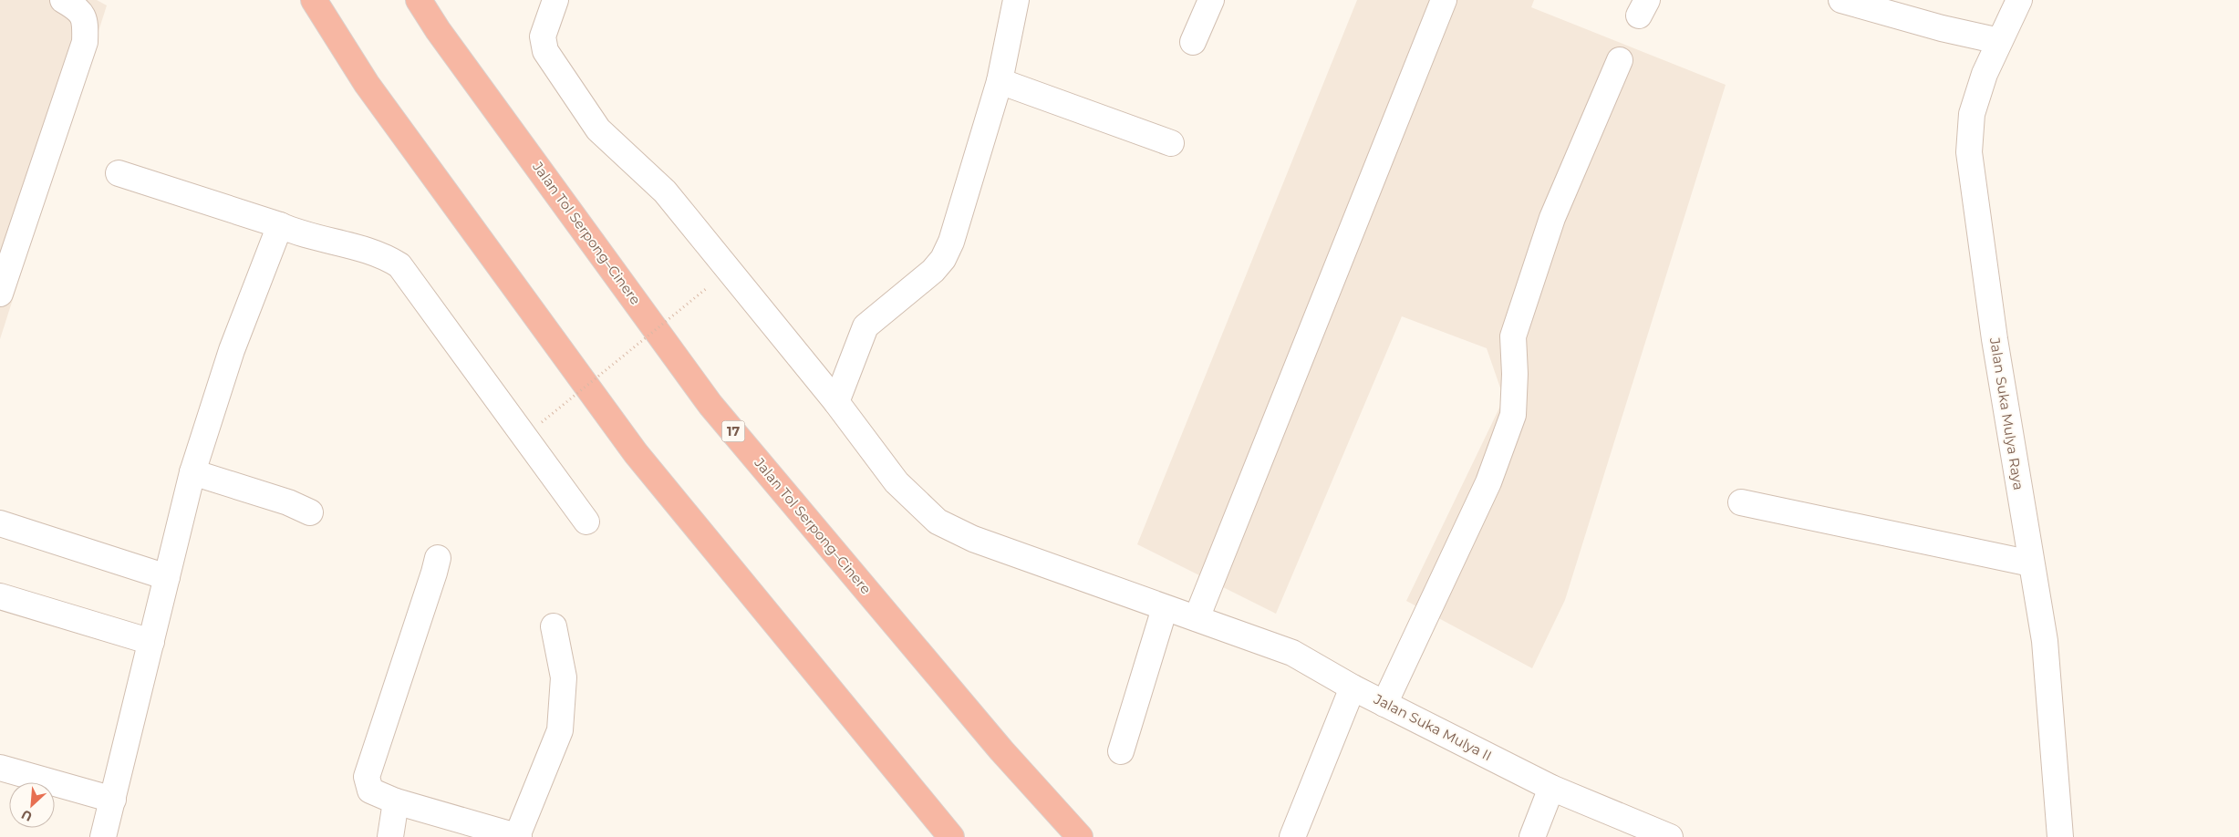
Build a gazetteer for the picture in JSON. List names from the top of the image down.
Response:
{
  "streets": {
    "highway": ["Jalan Tol Serpong–Cinere", "17"],
    "street": ["Jalan Suka Mulya Raya", "Jalan Suka Mulya II"]
  },
  "north": "bottom left"
}
